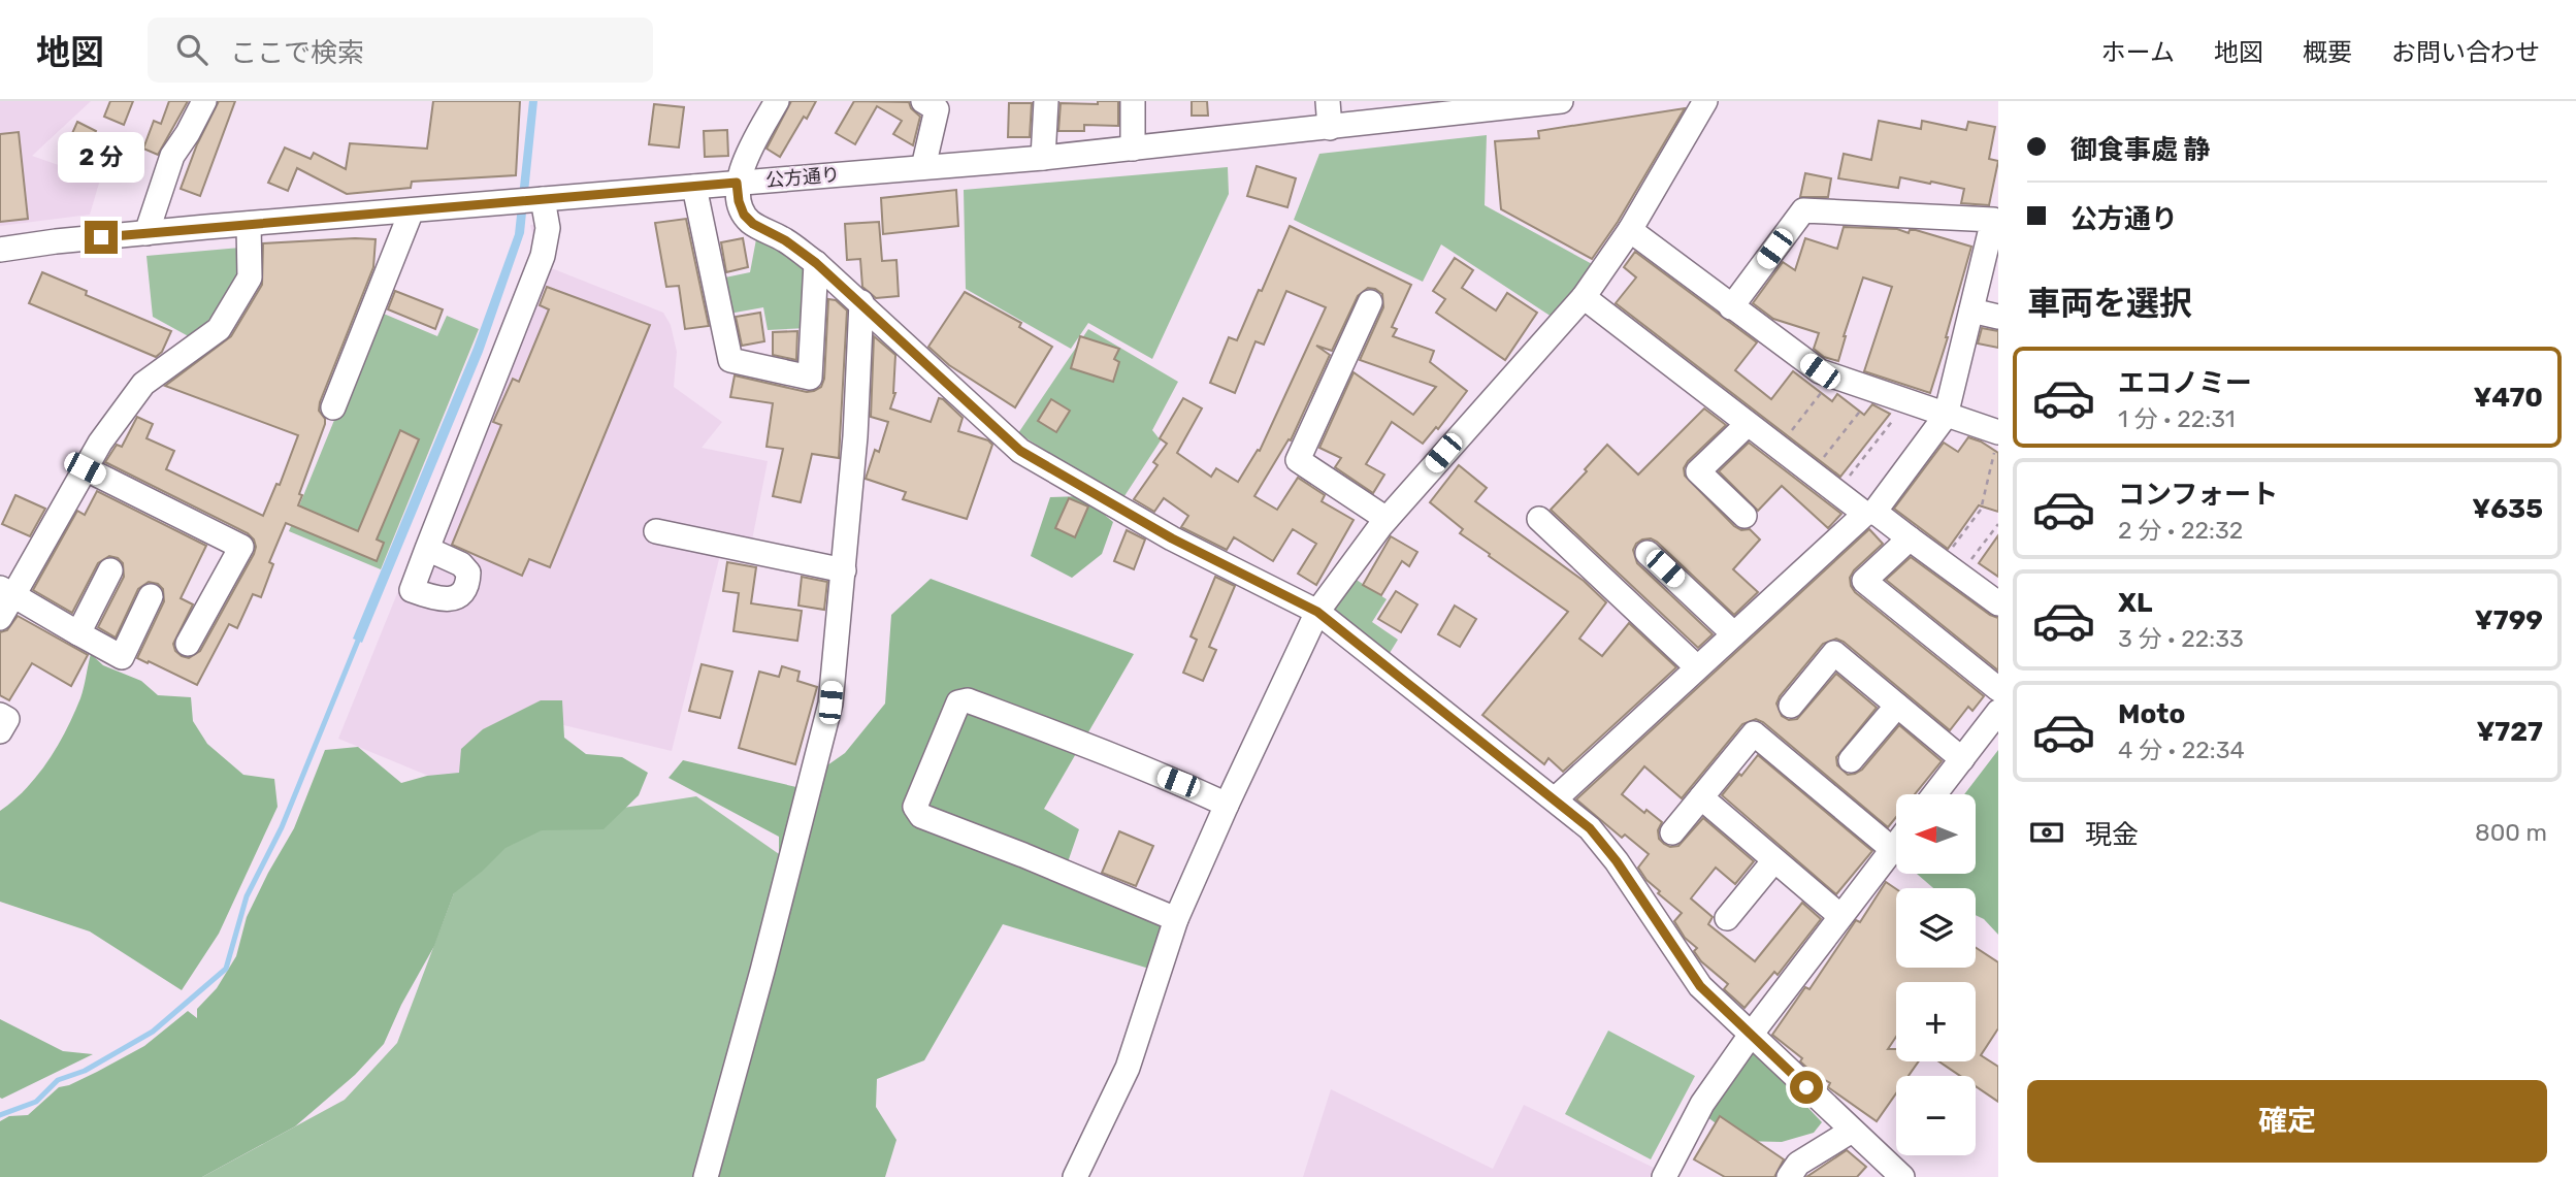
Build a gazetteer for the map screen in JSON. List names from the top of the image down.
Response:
{
  "streets": {
    "street": ["公方通り"]
  },
  "north": "left",
  "page": {
    "header": "地図",
    "search": "ここで検索",
    "nav": [
      "ホーム",
      "地図",
      "概要",
      "お問い合わせ"
    ],
    "banner": ["御食事處 静", "公方通り"],
    "bubble": "2 分",
    "heading": "車両を選択",
    "list": [
      {
        "name": "エコノミー",
        "note": "1 分 · 22:31",
        "value": "¥470"
      },
      {
        "name": "コンフォート",
        "note": "2 分 · 22:32",
        "value": "¥635"
      },
      {
        "name": "XL",
        "note": "3 分 · 22:33",
        "value": "¥799"
      },
      {
        "name": "Moto",
        "note": "4 分 · 22:34",
        "value": "¥727"
      }
    ],
    "pay": ["現金", "800 m"],
    "map_buttons": ["+", "−"],
    "buttons": "確定"
  }
}
